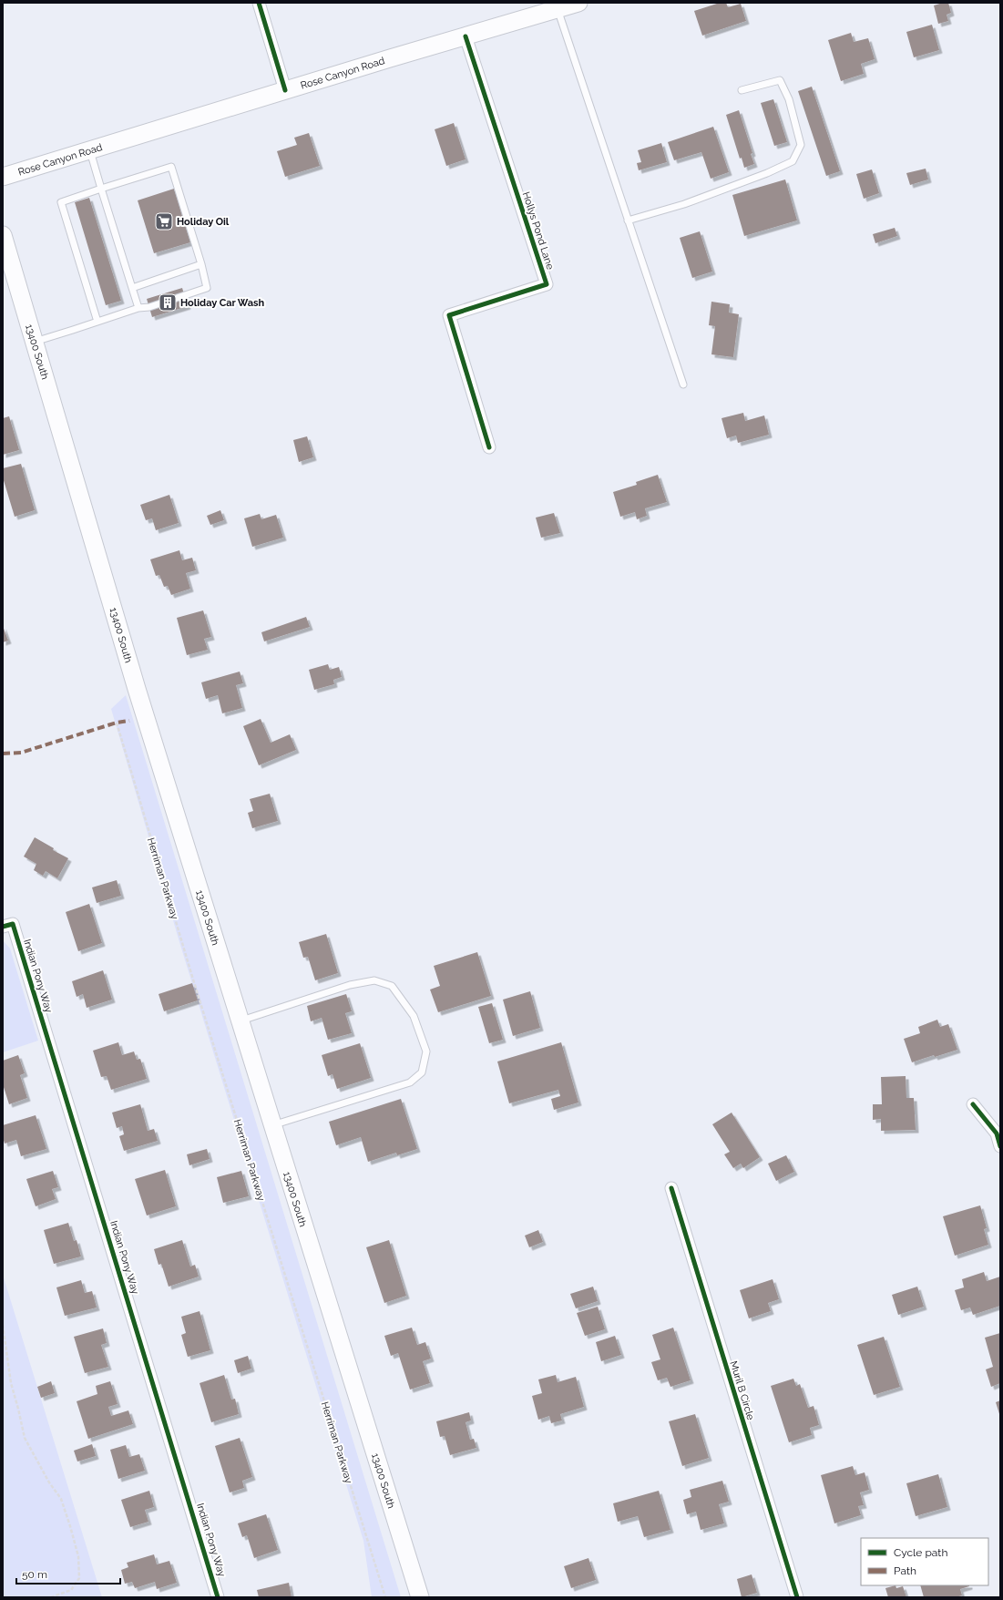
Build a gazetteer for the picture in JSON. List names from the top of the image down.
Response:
{
  "streets": {
    "main road": ["Rose Canyon Road", "13400 South"],
    "street": ["Hollys Pond Lane", "Indian Pony Way", "Muril B Circle"],
    "path": ["Herriman Parkway"]
  },
  "crossings": [
    ["Rose Canyon Road", "Hollys Pond Lane"]
  ],
  "places": {
    "supermarket": ["Holiday Oil"],
    "building": ["Holiday Car Wash"]
  },
  "legend": ["Cycle path", "Path"],
  "scale_bar": "50 m"
}
